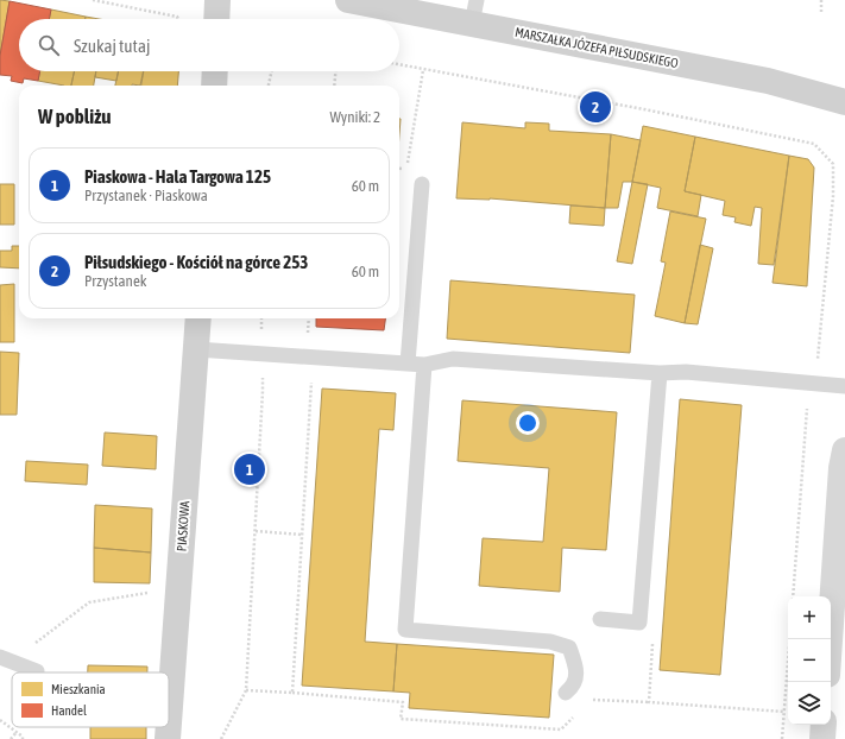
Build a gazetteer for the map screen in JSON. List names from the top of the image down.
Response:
{
  "streets": {
    "main road": ["MARSZAŁKA JÓZEFA PIŁSUDSKIEGO", "PIASKOWA"]
  },
  "legend": ["Mieszkania", "Handel"],
  "page": {
    "search": "Szukaj tutaj",
    "heading": ["W pobliżu", "Wyniki: 2"],
    "pins": ["2", "1"],
    "list": [
      {
        "mark": "1",
        "name": "Piaskowa - Hala Targowa 125",
        "note": "Przystanek · Piaskowa",
        "value": "60 m"
      },
      {
        "mark": "2",
        "name": "Piłsudskiego - Kościół na górce 253",
        "note": "Przystanek",
        "value": "60 m"
      }
    ],
    "map_buttons": ["+", "−"]
  }
}
